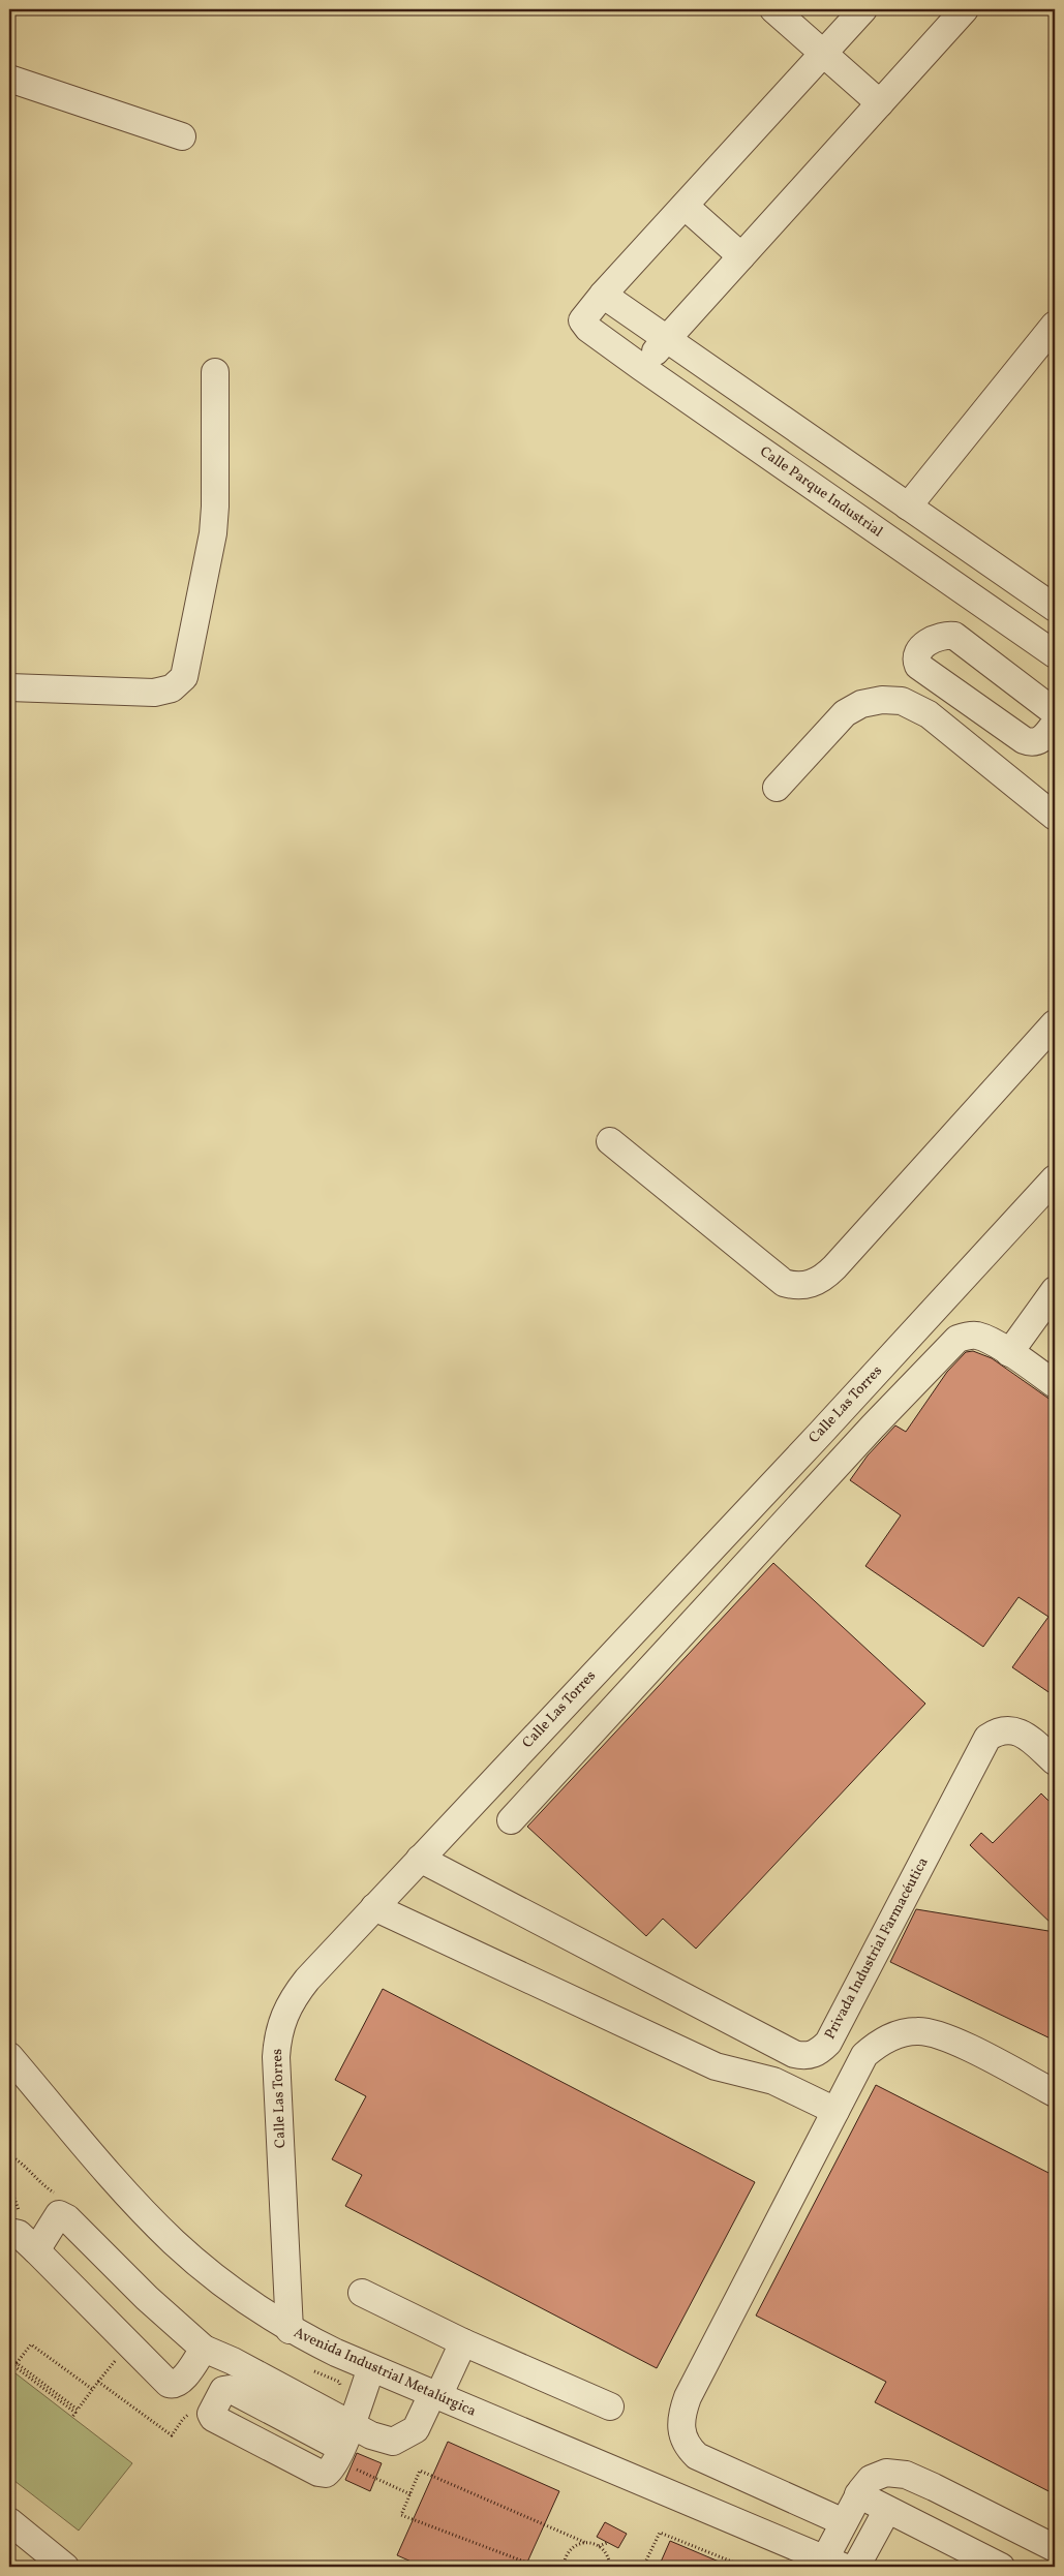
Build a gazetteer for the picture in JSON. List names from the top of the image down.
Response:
{
  "streets": {
    "street": [
      "Calle Parque Industrial",
      "Calle Las Torres",
      "Privada Industrial Farmacéutica",
      "Avenida Industrial Metalúrgica"
    ]
  },
  "crossings": [
    ["Calle Las Torres", "Privada Industrial Farmacéutica"],
    ["Calle Las Torres", "Avenida Industrial Metalúrgica"]
  ]
}
